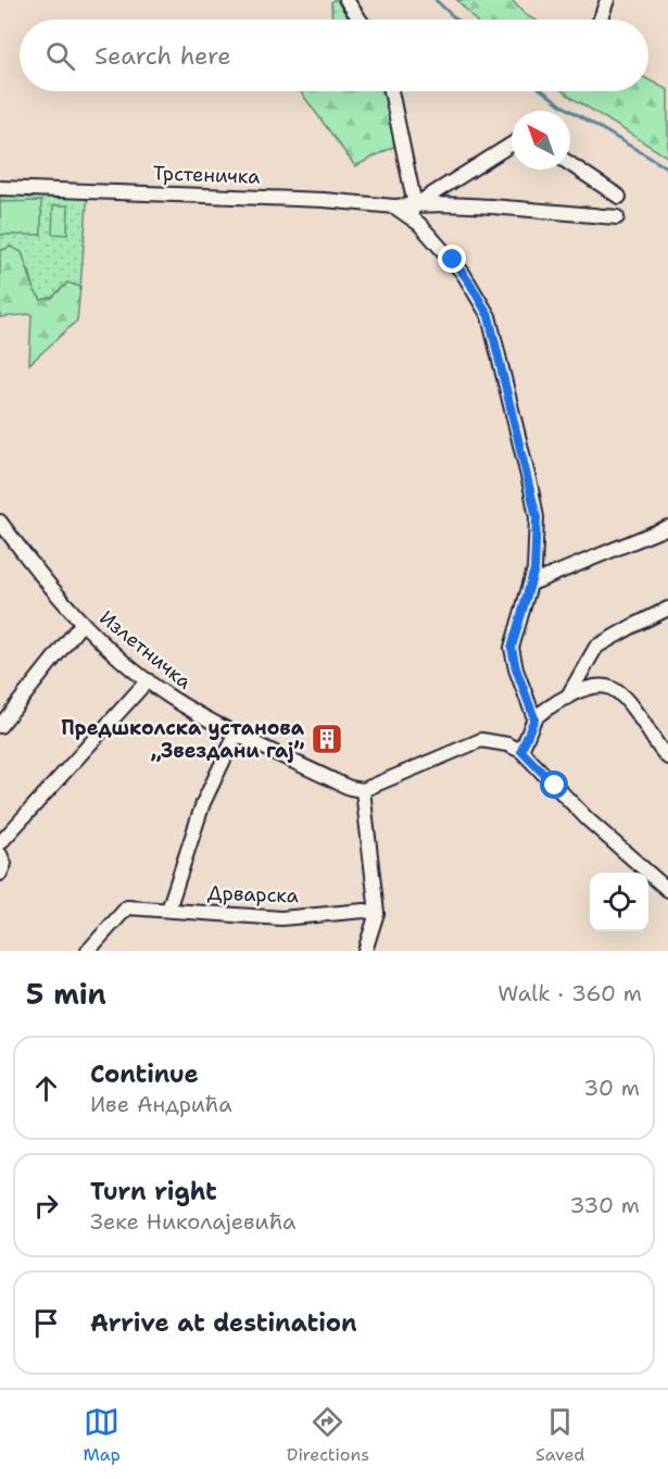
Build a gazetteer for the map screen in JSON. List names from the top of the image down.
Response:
{
  "streets": {
    "street": ["Трстеничка", "Излетничка", "Дрварска"]
  },
  "places": {
    "building": ["Предшколска установа „Звездани гај”"]
  },
  "north": "top left",
  "page": {
    "search": "Search here",
    "heading": ["5 min", "Walk · 360 m"],
    "list": [
      ["Continue", "Иве Андрића", "30 m"],
      ["Turn right", "Зеке Николајевића", "330 m"],
      "Arrive at destination"
    ],
    "nav": ["Map", "Directions", "Saved"]
  }
}
